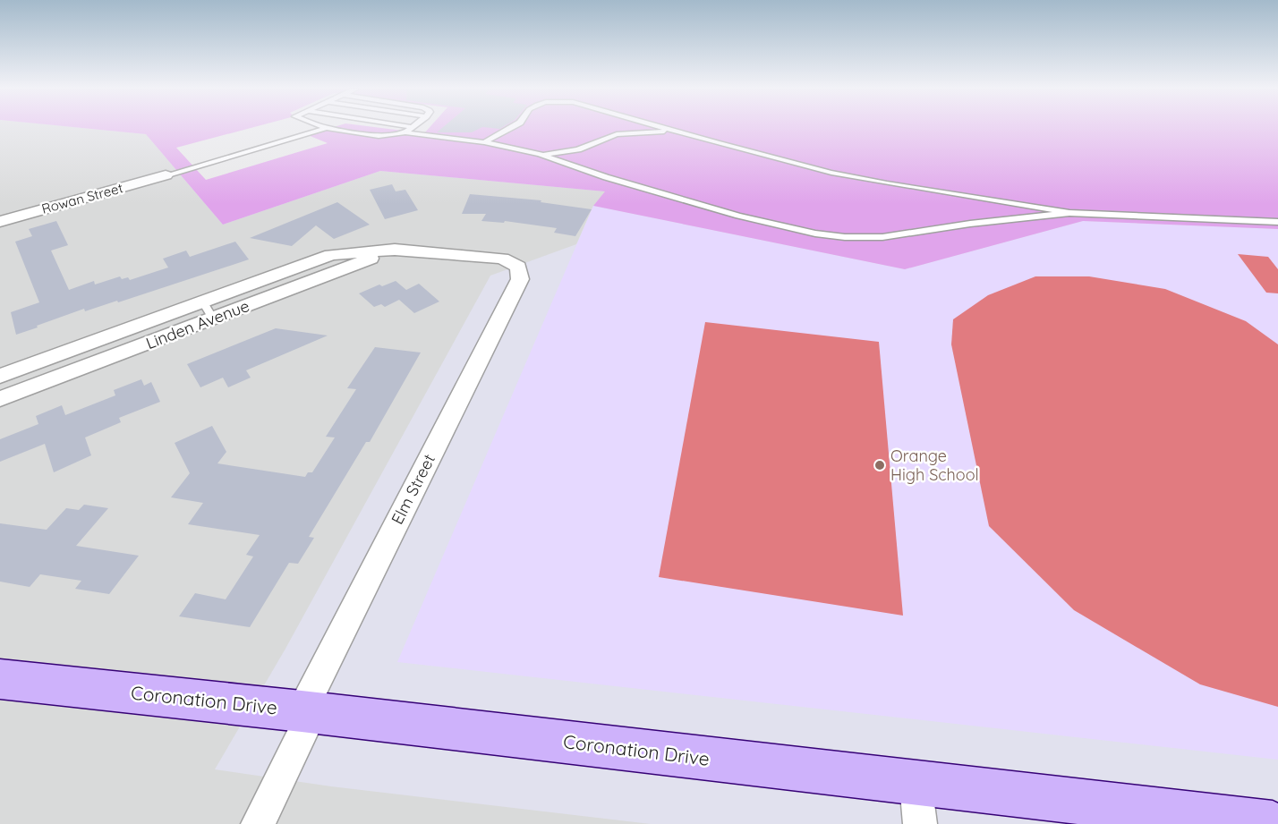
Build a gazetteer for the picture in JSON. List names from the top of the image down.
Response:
{
  "streets": {
    "main road": ["Coronation Drive"],
    "street": ["Rowan Street", "Linden Avenue", "Elm Street"]
  },
  "crossings": [
    ["Linden Avenue", "Elm Street"],
    ["Elm Street", "Coronation Drive"]
  ],
  "places": ["Orange High School"]
}
